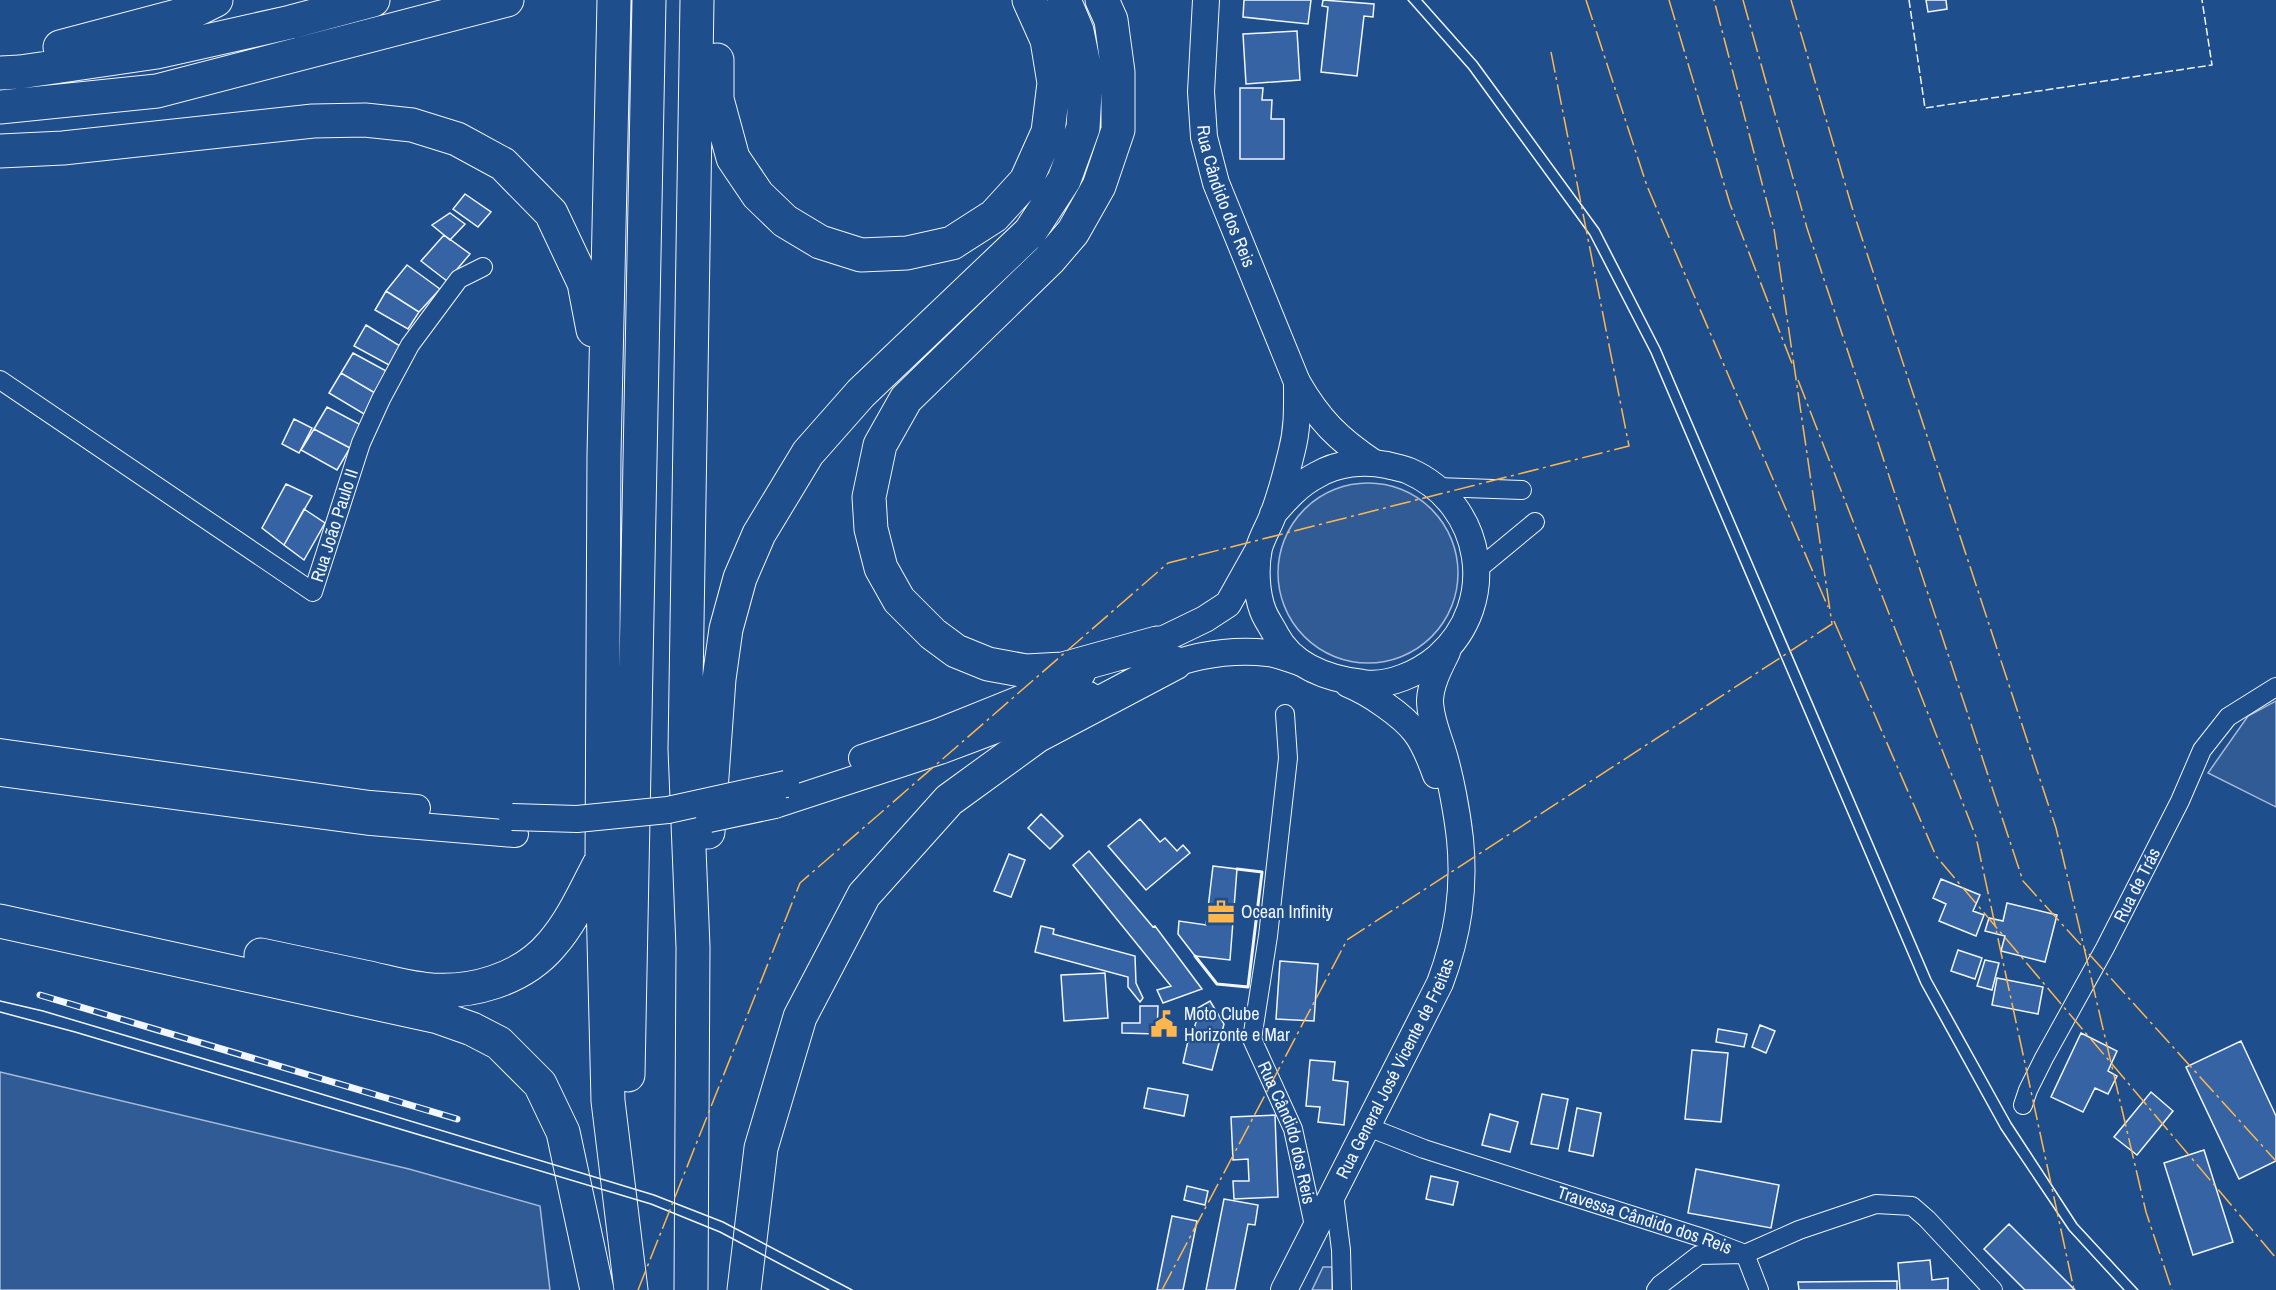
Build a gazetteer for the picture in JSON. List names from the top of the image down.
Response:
{
  "streets": {
    "main road": ["Rua Cândido dos Reis", "Rua General José Vicente de Freitas"],
    "street": ["Rua João Paulo II", "Rua de Trás", "Travessa Cândido dos Reis"]
  },
  "crossings": [
    ["Rua Cândido dos Reis", "Rua General José Vicente de Freitas"],
    ["Rua General José Vicente de Freitas", "Travessa Cândido dos Reis"]
  ],
  "places": {
    "office": ["Ocean Infinity"],
    "public building": ["Moto Clube Horizonte e Mar"]
  }
}
